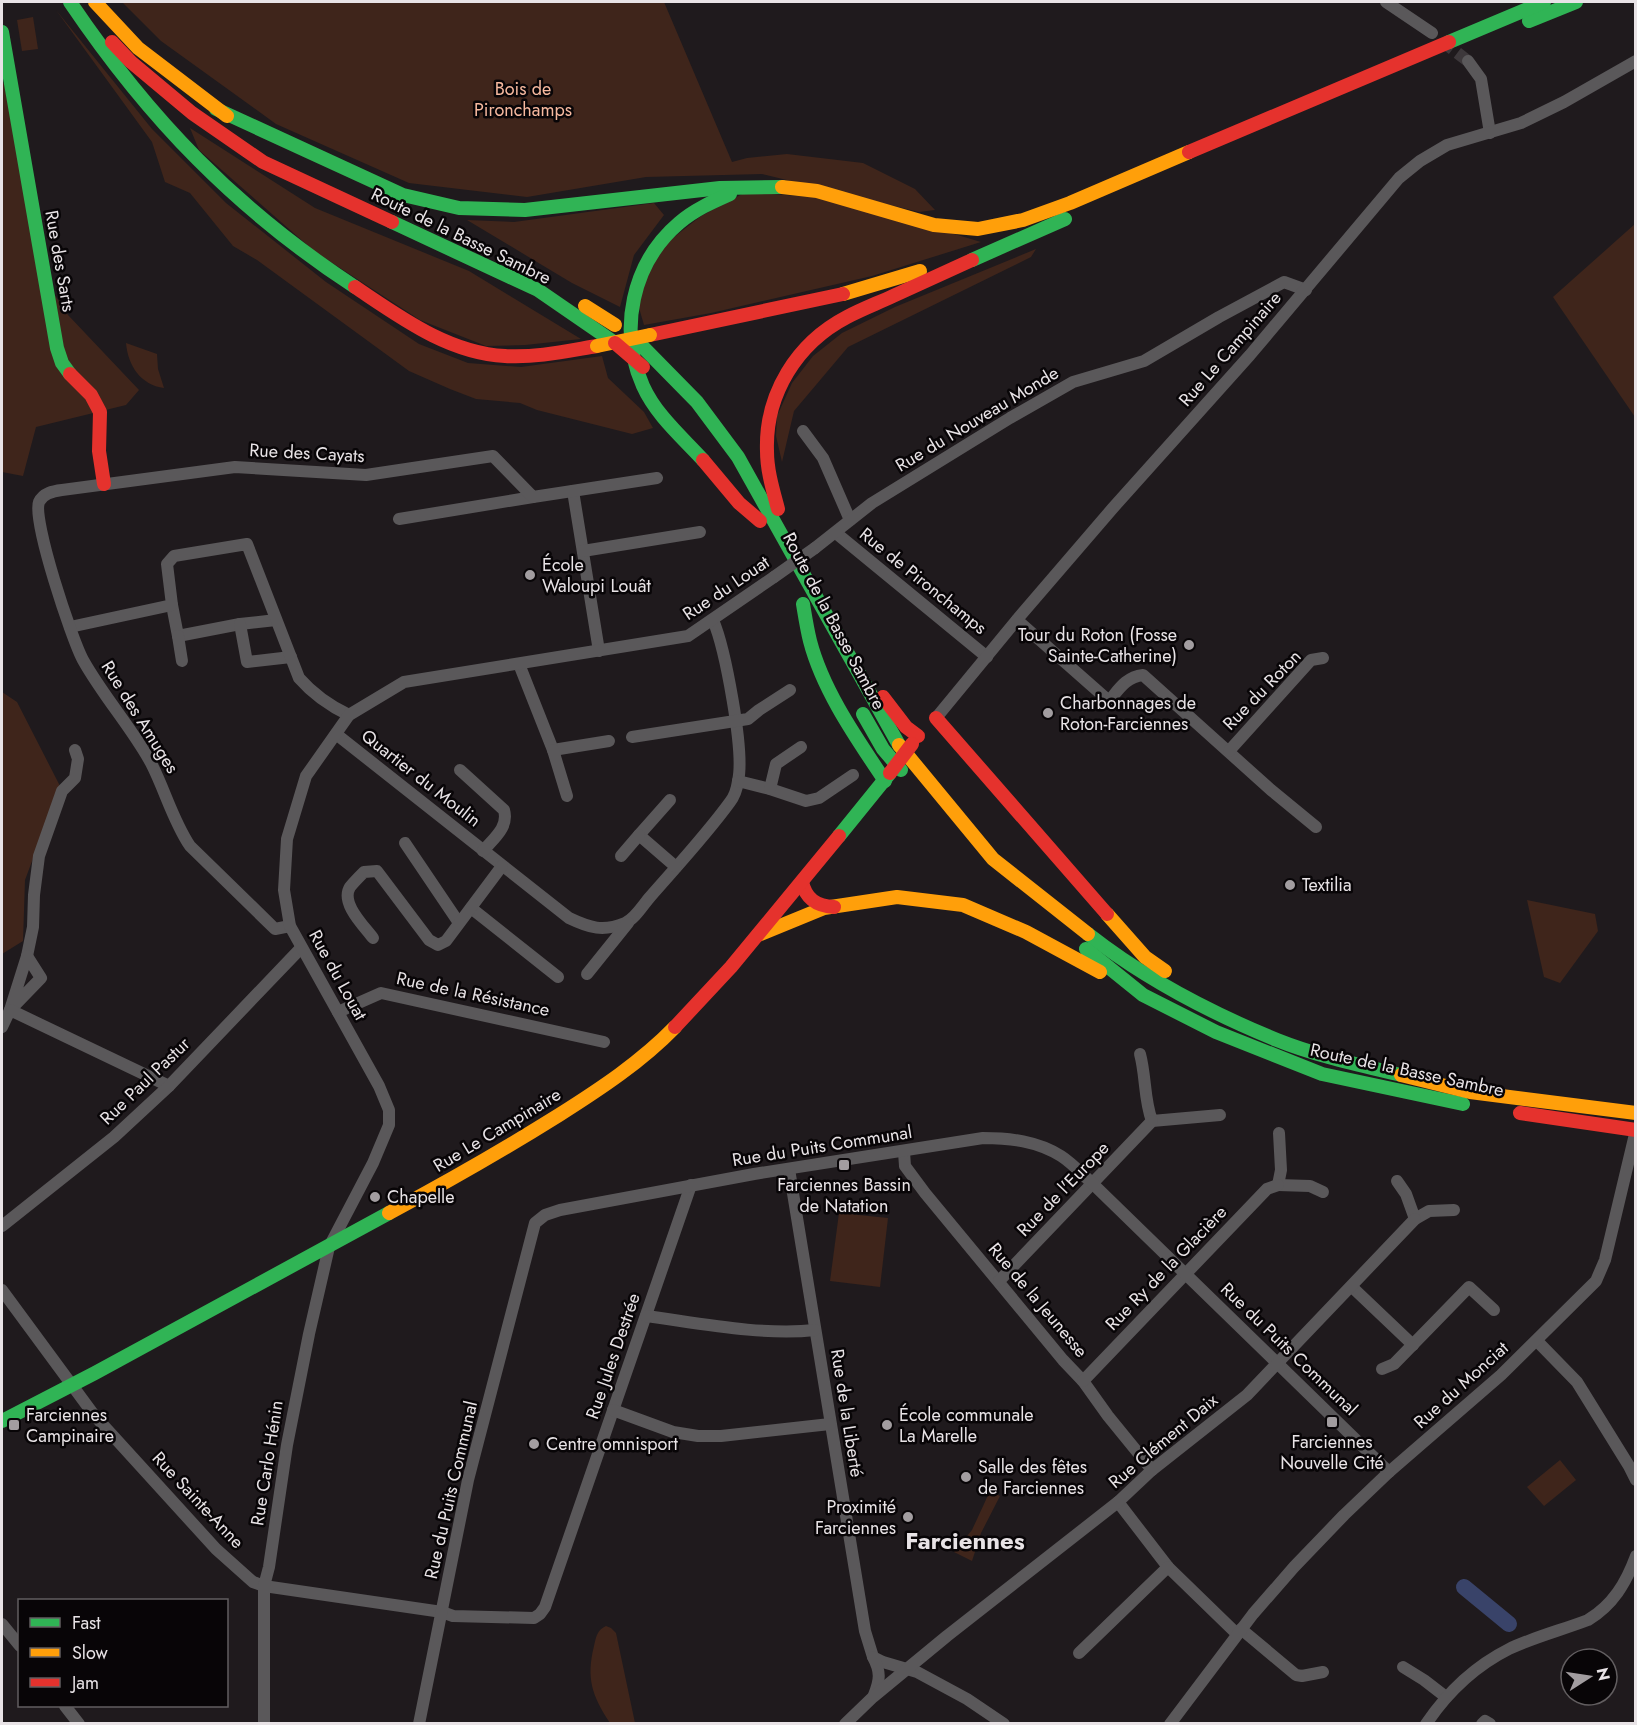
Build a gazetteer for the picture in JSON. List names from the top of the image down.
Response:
{
  "streets": {
    "main road": ["Route de la Basse Sambre", "Rue des Sarts", "Rue Le Campinaire"],
    "street": [
      "Rue du Nouveau Monde",
      "Rue des Cayats",
      "Rue de Pironchamps",
      "Rue du Louat",
      "Rue du Roton",
      "Rue des Amuges",
      "Quartier du Moulin",
      "Rue de la Résistance",
      "Rue Paul Pastur",
      "Rue du Puits Communal",
      "Rue de l'Europe",
      "Rue Ry de la Glacière",
      "Rue de la Jeunesse",
      "Rue Jules Destrée",
      "Rue du Monciat",
      "Rue de la Liberté",
      "Rue Clément Daix",
      "Rue Carlo Hénin",
      "Rue Sainte-Anne"
    ]
  },
  "crossings": [
    ["Route de la Basse Sambre", "Rue Le Campinaire"],
    ["Route de la Basse Sambre", "Rue du Monciat"],
    ["Rue des Sarts", "Rue des Cayats"],
    ["Rue Le Campinaire", "Rue du Nouveau Monde"],
    ["Rue Le Campinaire", "Rue de Pironchamps"],
    ["Rue Le Campinaire", "Rue du Louat"],
    ["Rue Le Campinaire", "Rue du Roton"],
    ["Rue Le Campinaire", "Rue Carlo Hénin"],
    ["Rue Le Campinaire", "Rue Sainte-Anne"],
    ["Rue du Nouveau Monde", "Rue de Pironchamps"],
    ["Rue du Nouveau Monde", "Rue du Louat"],
    ["Rue des Cayats", "Rue des Amuges"],
    ["Rue de Pironchamps", "Rue du Louat"],
    ["Rue du Louat", "Rue des Amuges"],
    ["Rue du Louat", "Quartier du Moulin"],
    ["Rue du Louat", "Rue de la Résistance"],
    ["Rue du Louat", "Rue Paul Pastur"],
    ["Rue du Louat", "Rue Carlo Hénin"],
    ["Rue du Puits Communal", "Rue de l'Europe"],
    ["Rue du Puits Communal", "Rue Ry de la Glacière"],
    ["Rue du Puits Communal", "Rue de la Jeunesse"],
    ["Rue du Puits Communal", "Rue Jules Destrée"],
    ["Rue du Puits Communal", "Rue du Monciat"],
    ["Rue du Puits Communal", "Rue de la Liberté"],
    ["Rue du Puits Communal", "Rue Clément Daix"],
    ["Rue du Puits Communal", "Rue Sainte-Anne"],
    ["Rue de l'Europe", "Rue de la Jeunesse"],
    ["Rue Ry de la Glacière", "Rue de la Jeunesse"],
    ["Rue de la Jeunesse", "Rue Clément Daix"],
    ["Rue Jules Destrée", "Rue Sainte-Anne"],
    ["Rue de la Liberté", "Rue Clément Daix"],
    ["Rue Carlo Hénin", "Rue Sainte-Anne"]
  ],
  "districts": ["Farciennes"],
  "parks": ["Bois de Pironchamps"],
  "places": {
    "other": [
      "École Waloupi Louât",
      "Tour du Roton (Fosse Sainte-Catherine)",
      "Charbonnages de Roton-Farciennes",
      "Textilia",
      "Chapelle",
      "École communale La Marelle",
      "Centre omnisport",
      "Salle des fêtes de Farciennes",
      "Proximité Farciennes"
    ],
    "transit": ["Farciennes Bassin de Natation", "Farciennes Nouvelle Cité", "Farciennes Campinaire"]
  },
  "legend": ["Fast", "Slow", "Jam"],
  "north": "right"
}
